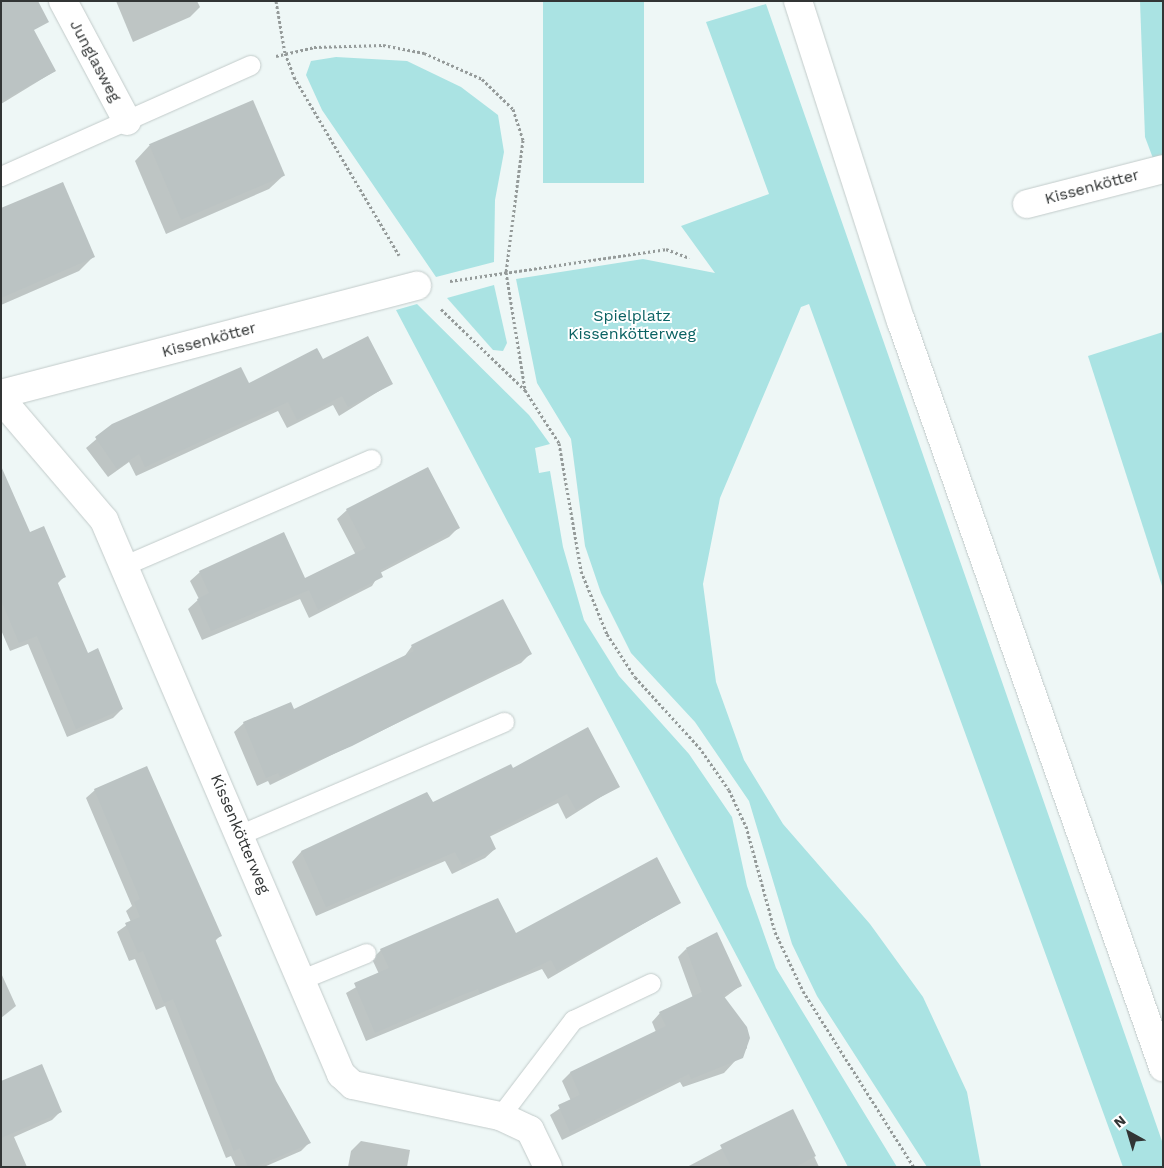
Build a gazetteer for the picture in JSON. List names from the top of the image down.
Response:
{
  "streets": {
    "street": ["Junglasweg", "Kissenkötter", "Kissenkötterweg"]
  },
  "parks": ["Spielplatz Kissenkötterweg"],
  "north": "top left"
}
